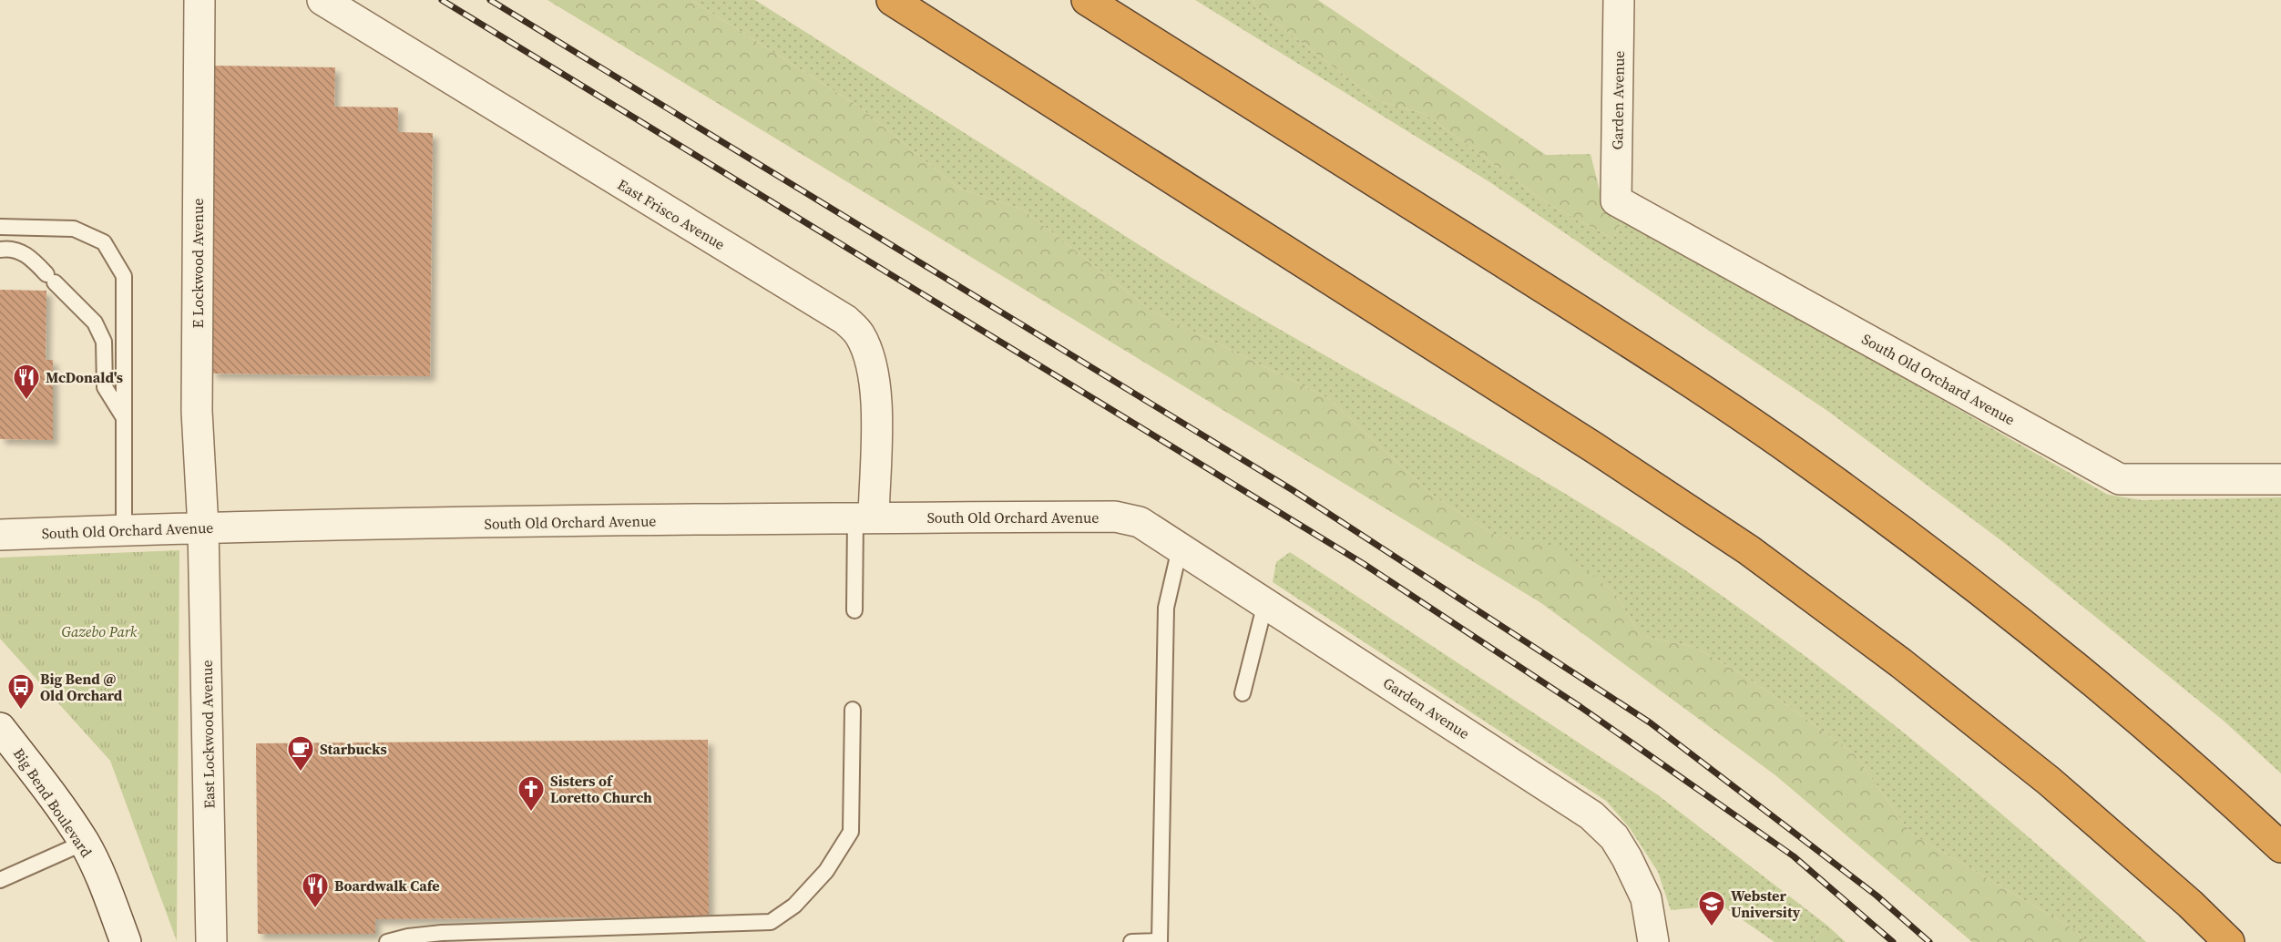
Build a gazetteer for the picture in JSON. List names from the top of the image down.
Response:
{
  "streets": {
    "street": [
      "Garden Avenue",
      "East Frisco Avenue",
      "E Lockwood Avenue",
      "South Old Orchard Avenue",
      "East Lockwood Avenue",
      "Big Bend Boulevard"
    ]
  },
  "crossings": [
    ["Garden Avenue", "South Old Orchard Avenue"],
    ["East Frisco Avenue", "South Old Orchard Avenue"],
    ["E Lockwood Avenue", "South Old Orchard Avenue"],
    ["E Lockwood Avenue", "East Lockwood Avenue"],
    ["South Old Orchard Avenue", "East Lockwood Avenue"]
  ],
  "parks": ["Gazebo Park"],
  "places": {
    "restaurant": ["McDonald's", "Boardwalk Cafe"],
    "bus stop": ["Big Bend @ Old Orchard"],
    "cafe": ["Starbucks"],
    "church": ["Sisters of Loretto Church"],
    "school or university": ["Webster University"]
  }
}
